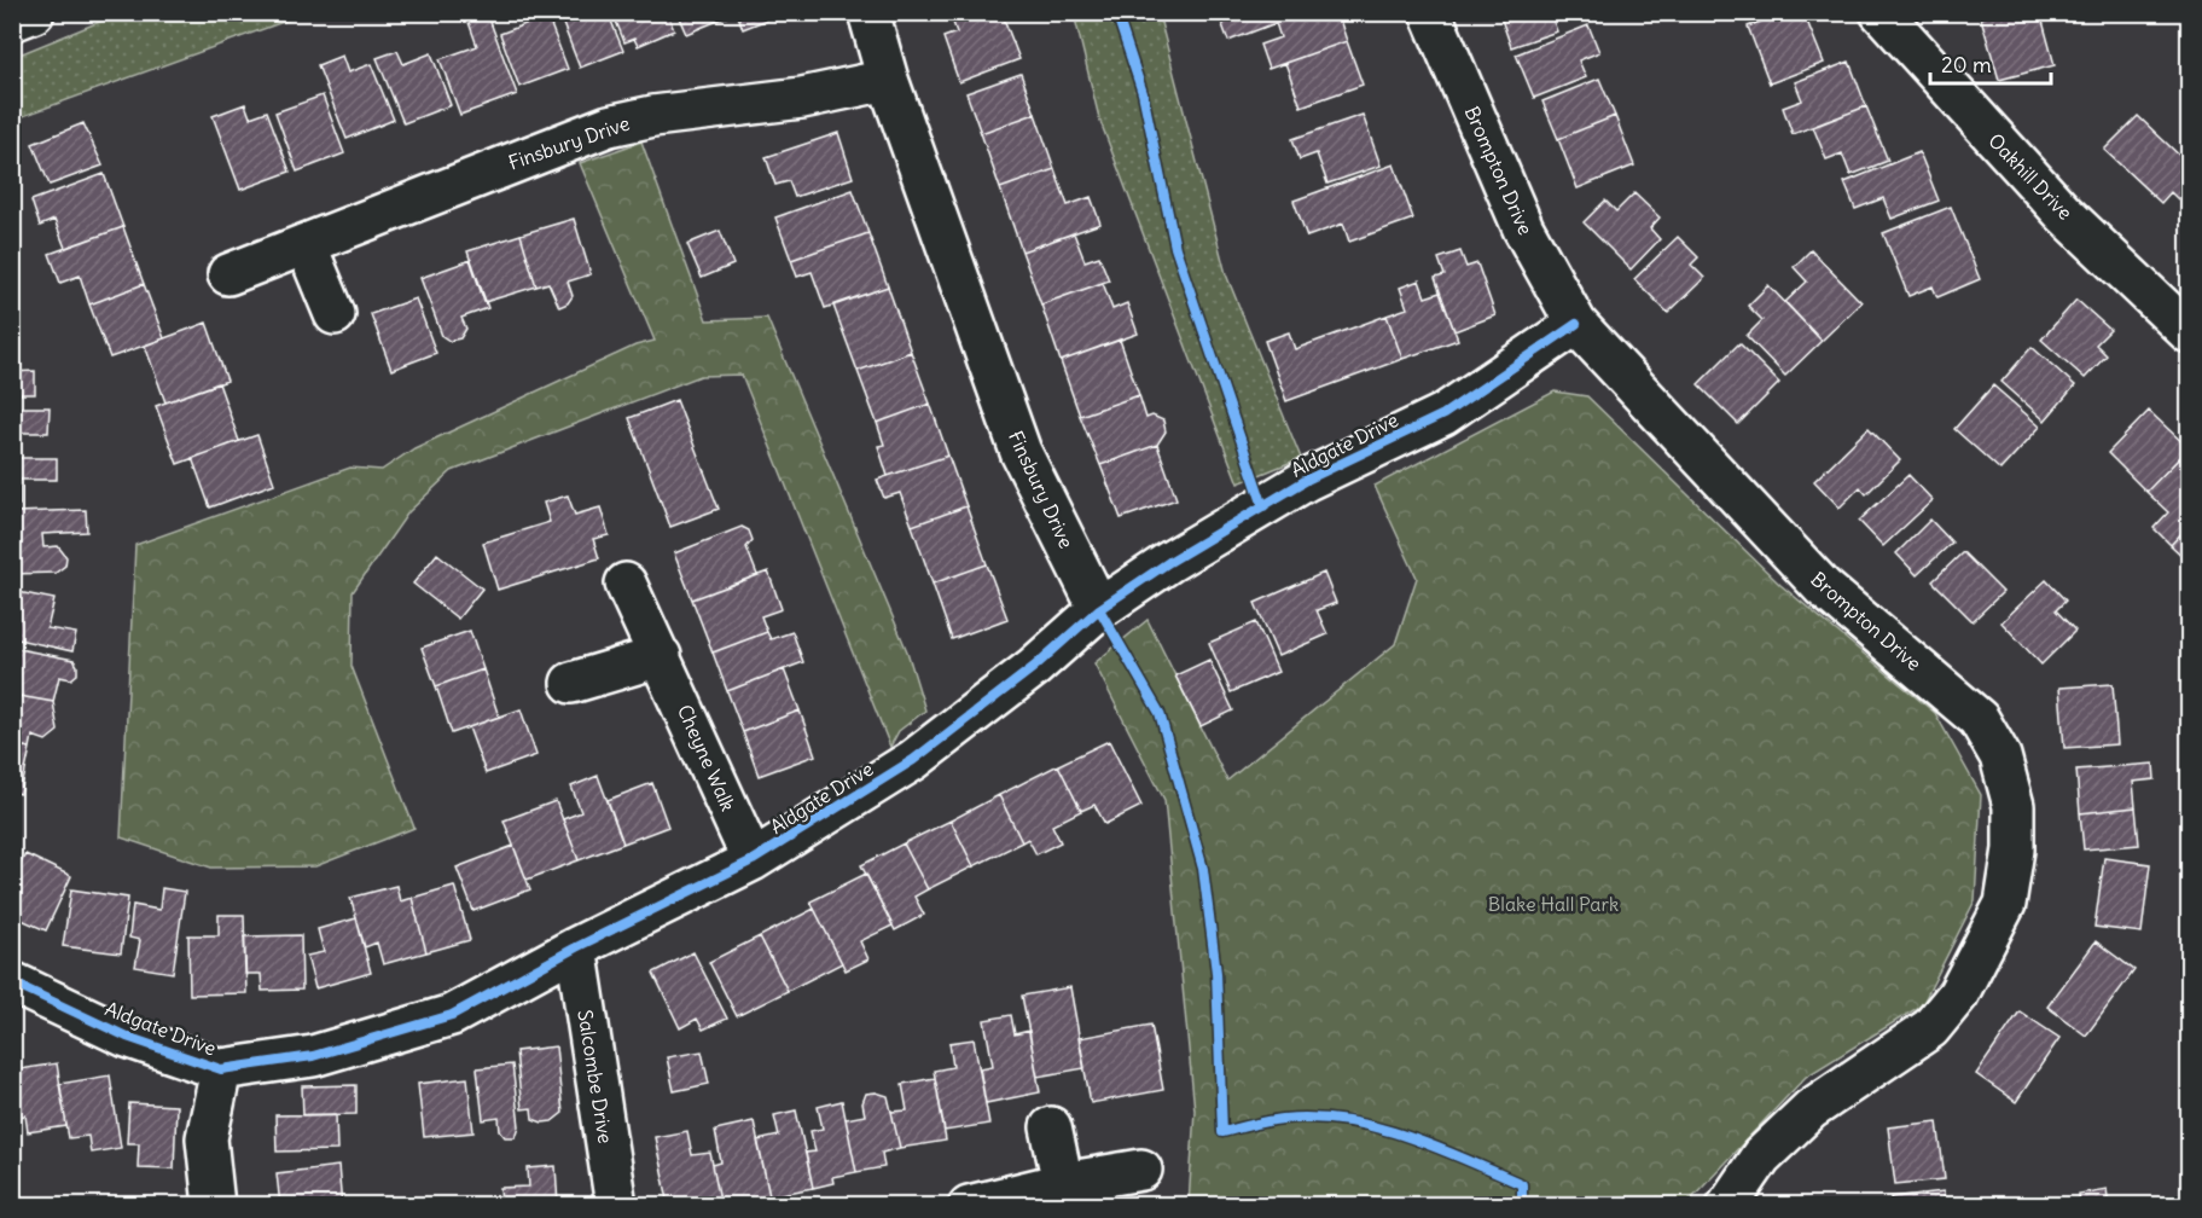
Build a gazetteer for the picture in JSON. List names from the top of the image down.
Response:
{
  "streets": {
    "street": [
      "Finsbury Drive",
      "Brompton Drive",
      "Oakhill Drive",
      "Aldgate Drive",
      "Cheyne Walk",
      "Salcombe Drive"
    ]
  },
  "crossings": [
    ["Finsbury Drive", "Aldgate Drive"],
    ["Brompton Drive", "Aldgate Drive"],
    ["Aldgate Drive", "Cheyne Walk"],
    ["Aldgate Drive", "Salcombe Drive"]
  ],
  "parks": ["Blake Hall Park"],
  "scale_bar": "20 m"
}
